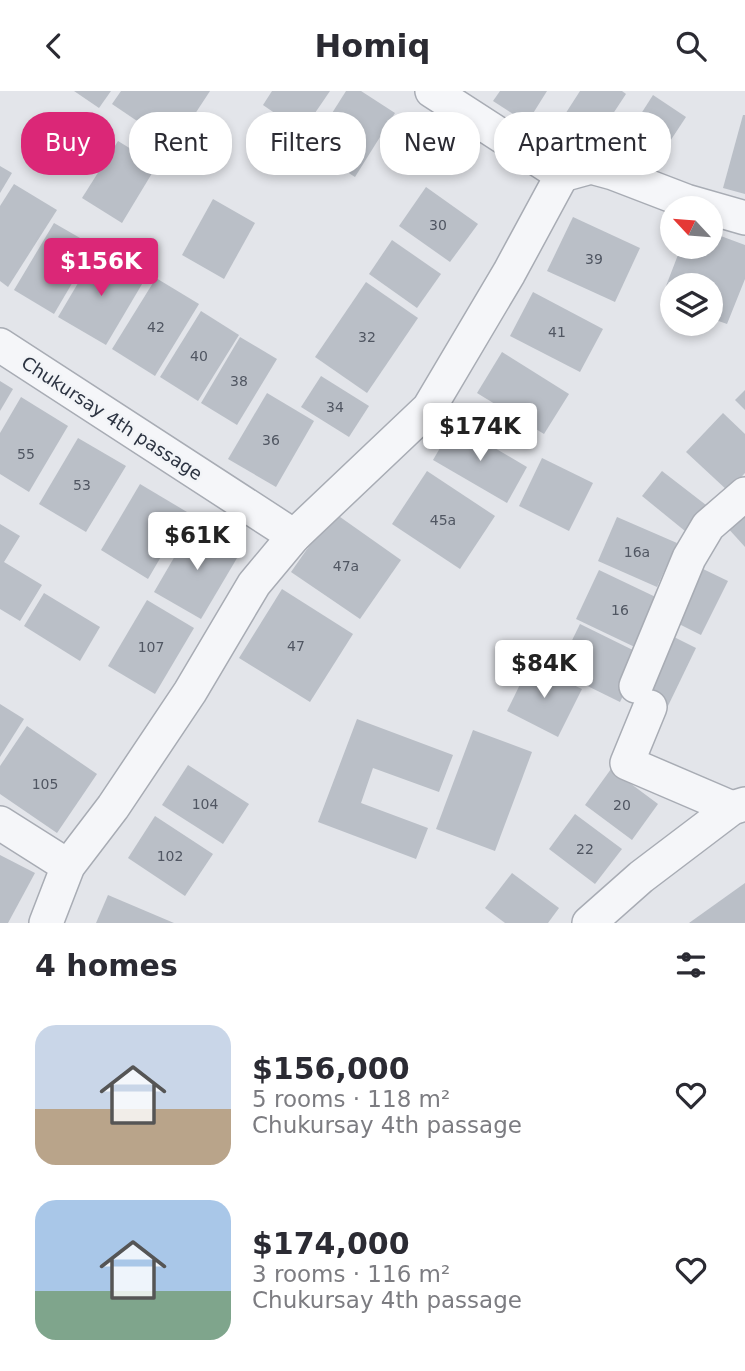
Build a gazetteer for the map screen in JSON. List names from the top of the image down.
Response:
{
  "streets": {
    "street": ["Chukursay 4th passage"]
  },
  "house_numbers": [
    "30",
    "39",
    "42",
    "41",
    "32",
    "40",
    "38",
    "34",
    "36",
    "55",
    "53",
    "45а",
    "16a",
    "47а",
    "16",
    "47",
    "107",
    "105",
    "104",
    "20",
    "22",
    "102"
  ],
  "north": "top left",
  "page": {
    "header": "Homiq",
    "chip": [
      "Buy",
      "Rent",
      "Filters",
      "New",
      "Apartment"
    ],
    "price": [
      "$156K",
      "$174K",
      "$61K",
      "$84K"
    ],
    "heading": "4 homes",
    "list": [
      {
        "name": "$156,000",
        "note": "5 rooms · 118 m² · Chukursay 4th passage"
      },
      {
        "name": "$174,000",
        "note": "3 rooms · 116 m² · Chukursay 4th passage"
      }
    ]
  }
}
